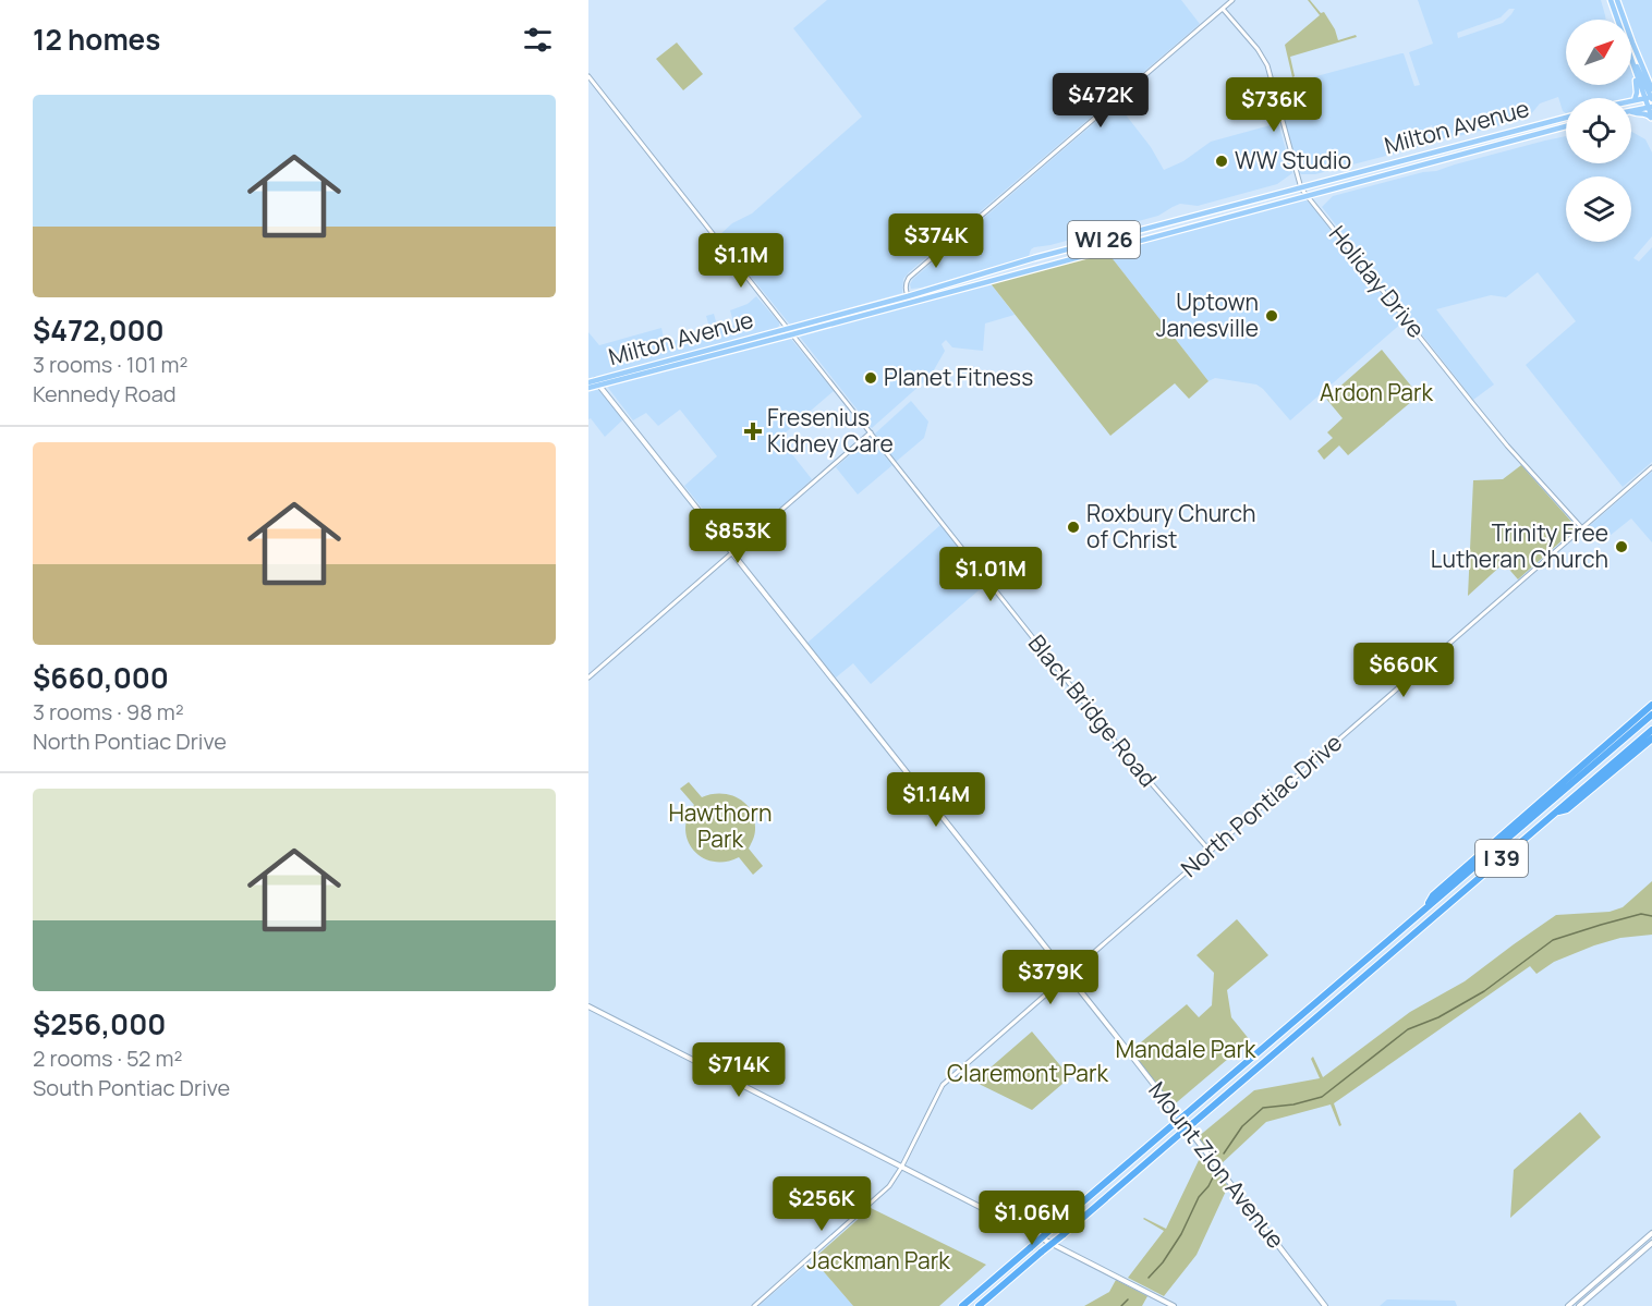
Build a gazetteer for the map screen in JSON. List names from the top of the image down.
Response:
{
  "streets": {
    "highway": ["I 39"],
    "main road": ["Milton Avenue", "WI 26", "Mount Zion Avenue"],
    "street": ["Holiday Drive", "Black Bridge Road", "North Pontiac Drive"]
  },
  "crossings": [
    ["Milton Avenue", "Holiday Drive"],
    ["Milton Avenue", "Black Bridge Road"],
    ["Milton Avenue", "Mount Zion Avenue"],
    ["Holiday Drive", "North Pontiac Drive"],
    ["Black Bridge Road", "North Pontiac Drive"],
    ["North Pontiac Drive", "Mount Zion Avenue"]
  ],
  "parks": [
    "Ardon Park",
    "Hawthorn Park",
    "Mandale Park",
    "Claremont Park",
    "Jackman Park"
  ],
  "places": {
    "other": [
      "WW Studio",
      "Uptown Janesville",
      "Planet Fitness",
      "Roxbury Church of Christ",
      "Trinity Free Lutheran Church"
    ],
    "health": ["Fresenius Kidney Care"]
  },
  "north": "top right",
  "page": {
    "heading": "12 homes",
    "price": [
      "$472K",
      "$736K",
      "$374K",
      "$1.1M",
      "$853K",
      "$1.01M",
      "$660K",
      "$1.14M",
      "$379K",
      "$714K",
      "$256K",
      "$1.06M"
    ],
    "list": [
      {
        "name": "$472,000",
        "note": "3 rooms · 101 m² · Kennedy Road"
      },
      {
        "name": "$660,000",
        "note": "3 rooms · 98 m² · North Pontiac Drive"
      },
      {
        "name": "$256,000",
        "note": "2 rooms · 52 m² · South Pontiac Drive"
      }
    ]
  }
}
